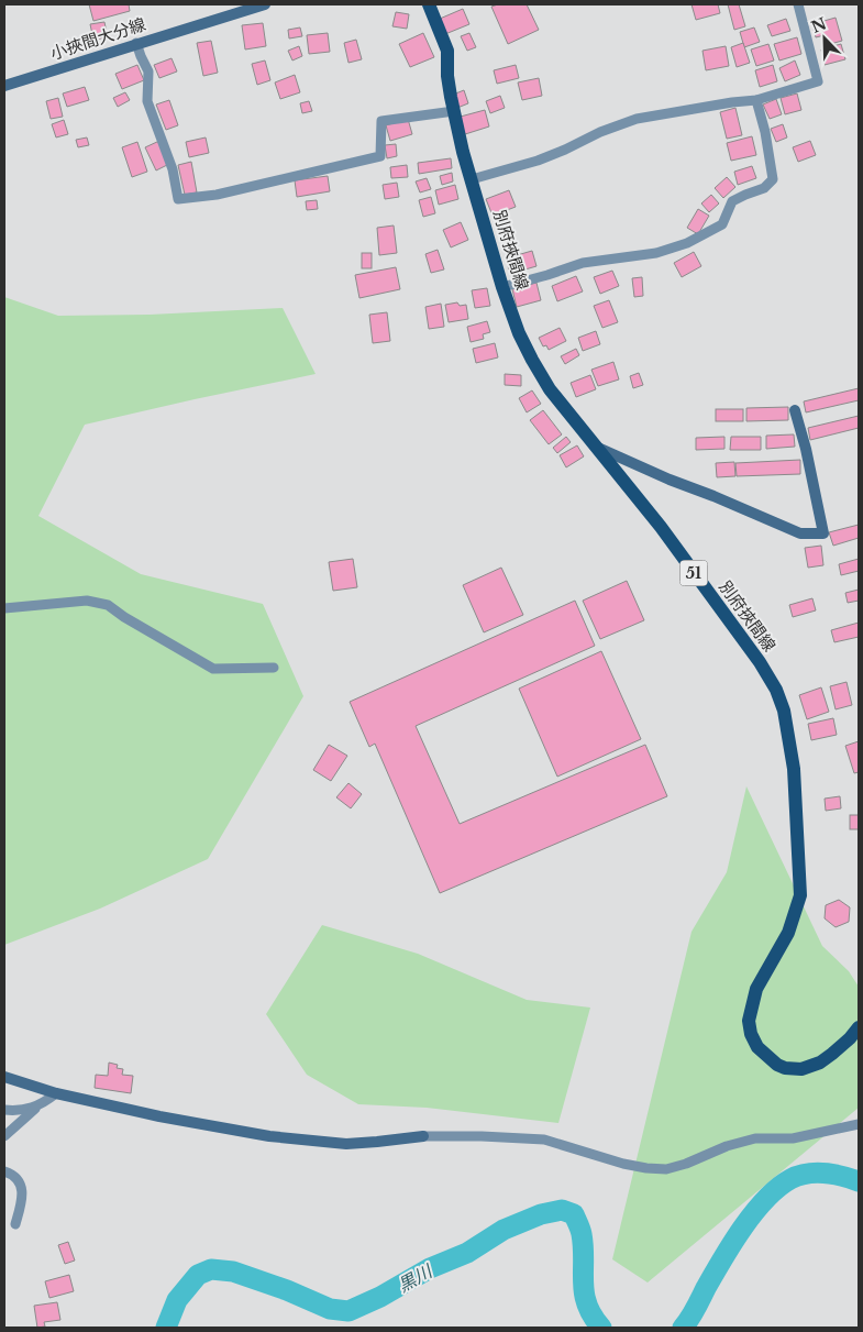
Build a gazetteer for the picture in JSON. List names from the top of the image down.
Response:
{
  "streets": {
    "main road": ["別府挾間線", "51"],
    "street": ["小挾間大分線"]
  },
  "water": ["黒川"],
  "north": "top left"
}
